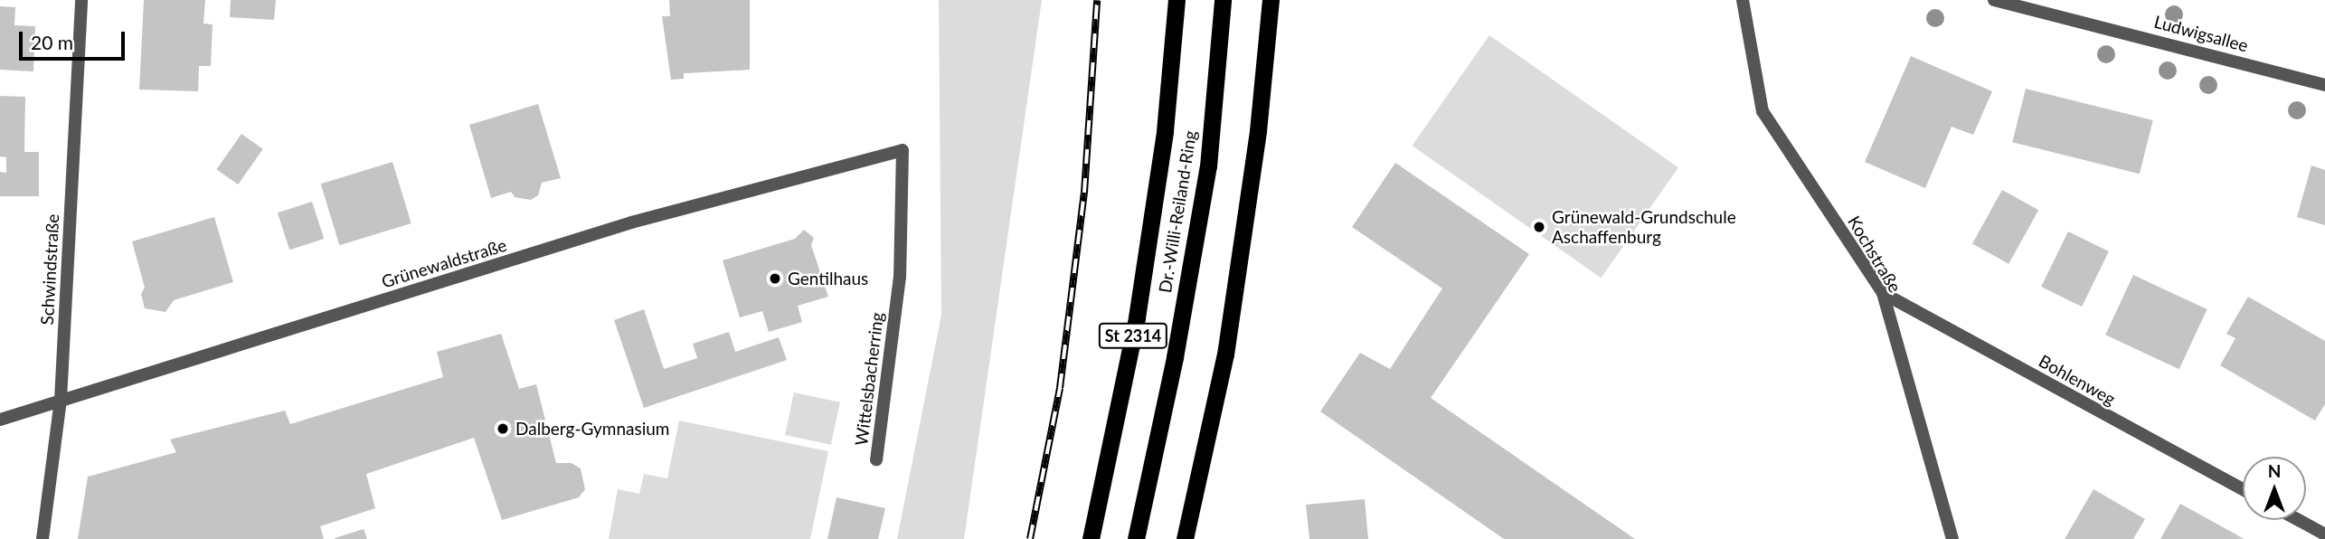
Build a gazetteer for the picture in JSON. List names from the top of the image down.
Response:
{
  "streets": {
    "highway": ["Dr.-Willi-Reiland-Ring", "St 2314"],
    "street": [
      "Ludwigsallee",
      "Kochstraße",
      "Grünewaldstraße",
      "Schwindstraße",
      "Wittelsbacherring",
      "Bohlenweg"
    ]
  },
  "crossings": [
    ["Kochstraße", "Bohlenweg"],
    ["Grünewaldstraße", "Schwindstraße"],
    ["Grünewaldstraße", "Wittelsbacherring"]
  ],
  "places": ["Grünewald-Grundschule Aschaffenburg", "Gentilhaus", "Dalberg-Gymnasium"],
  "scale_bar": "20 m",
  "north": "top"
}
